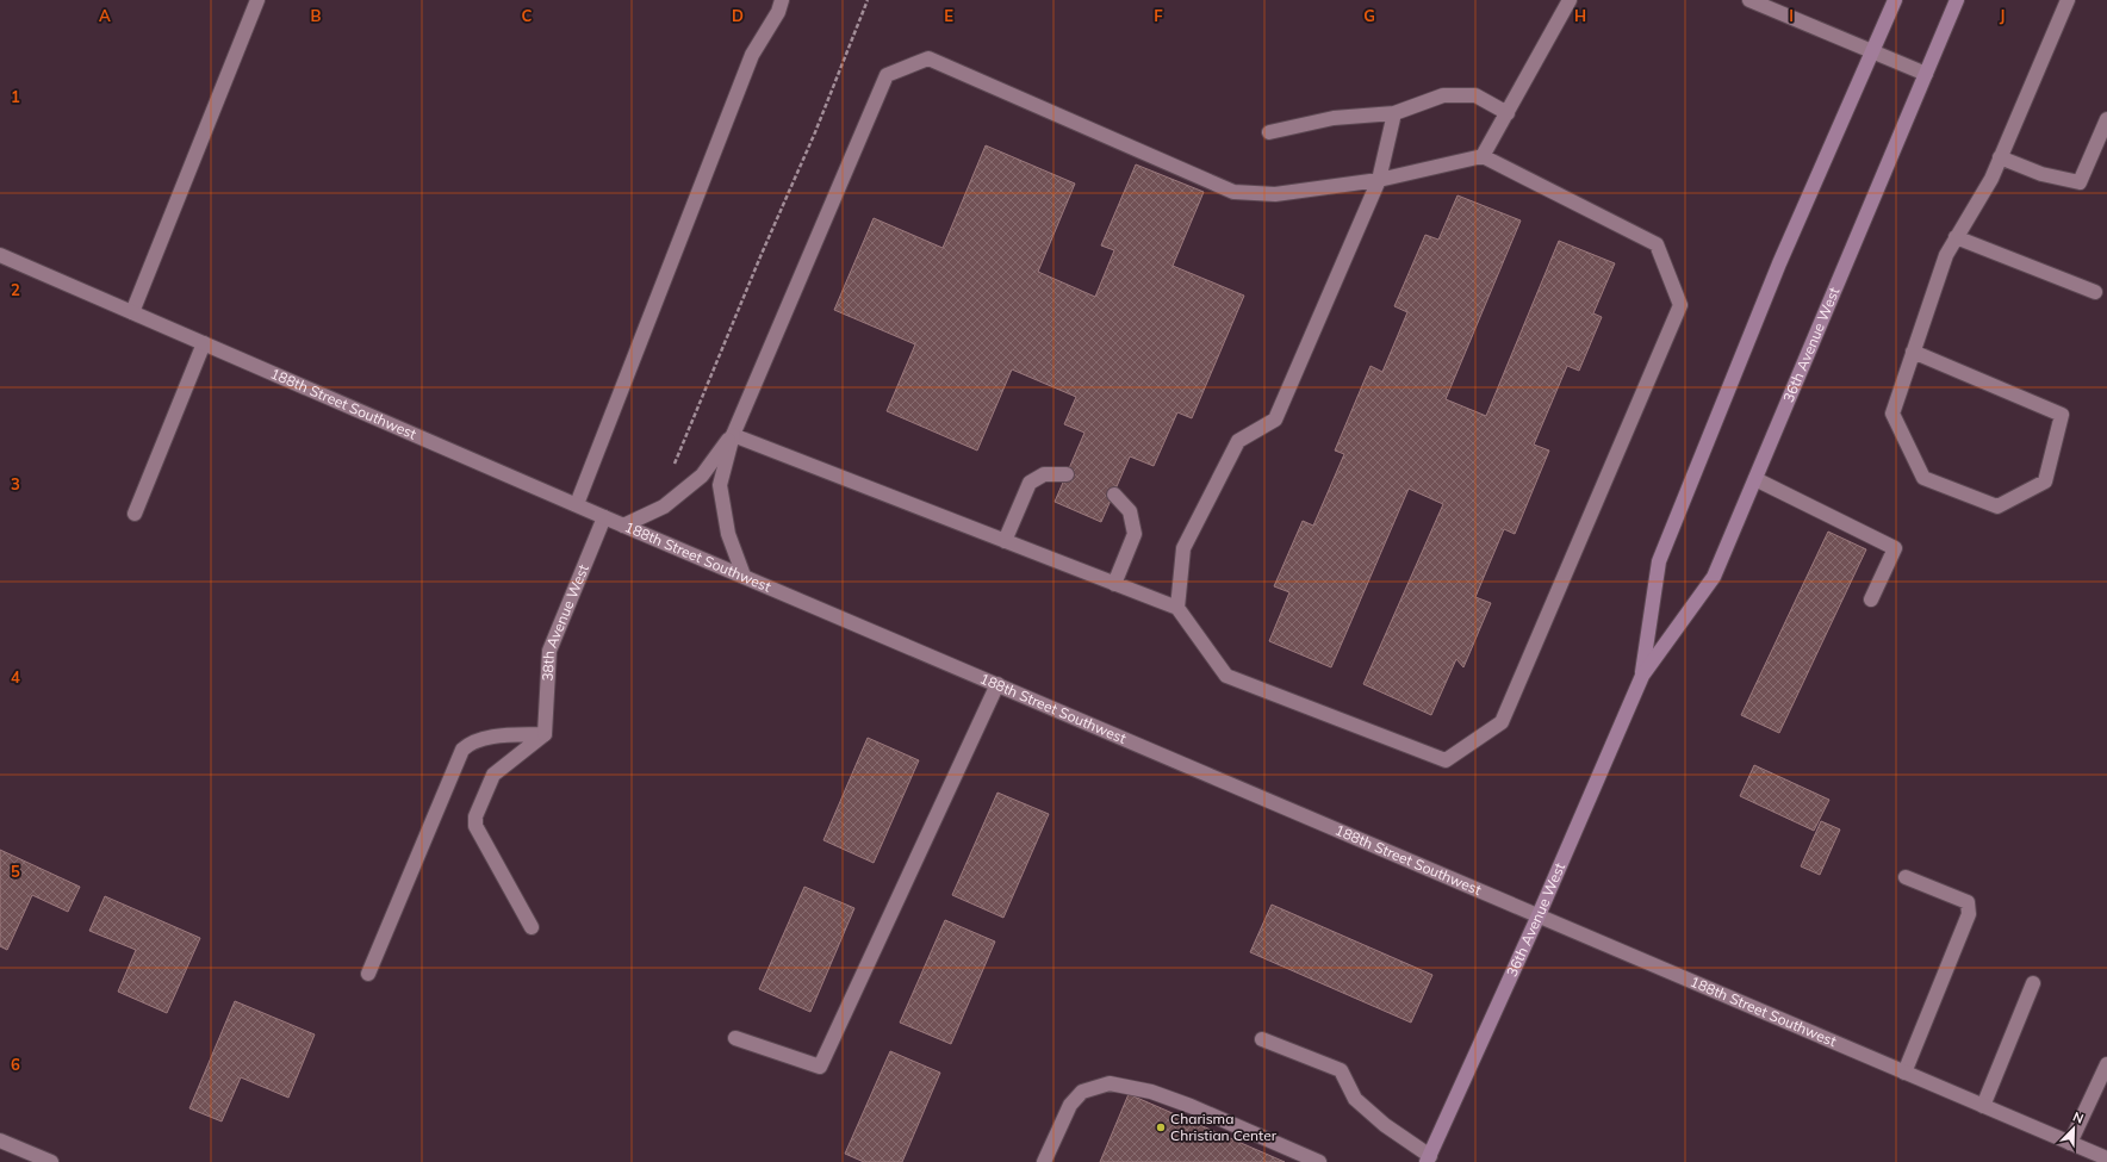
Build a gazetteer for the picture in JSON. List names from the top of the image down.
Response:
{
  "streets": {
    "main road": ["36th Avenue West"],
    "street": ["188th Street Southwest", "38th Avenue West"]
  },
  "crossings": [
    ["36th Avenue West", "188th Street Southwest"],
    ["188th Street Southwest", "38th Avenue West"]
  ],
  "places": ["Charisma Christian Center"],
  "north": "top right",
  "grid": {
    "columns": [
      "A",
      "B",
      "C",
      "D",
      "E",
      "F",
      "G",
      "H",
      "I",
      "J"
    ],
    "rows": [
      "1",
      "2",
      "3",
      "4",
      "5",
      "6"
    ]
  }
}
